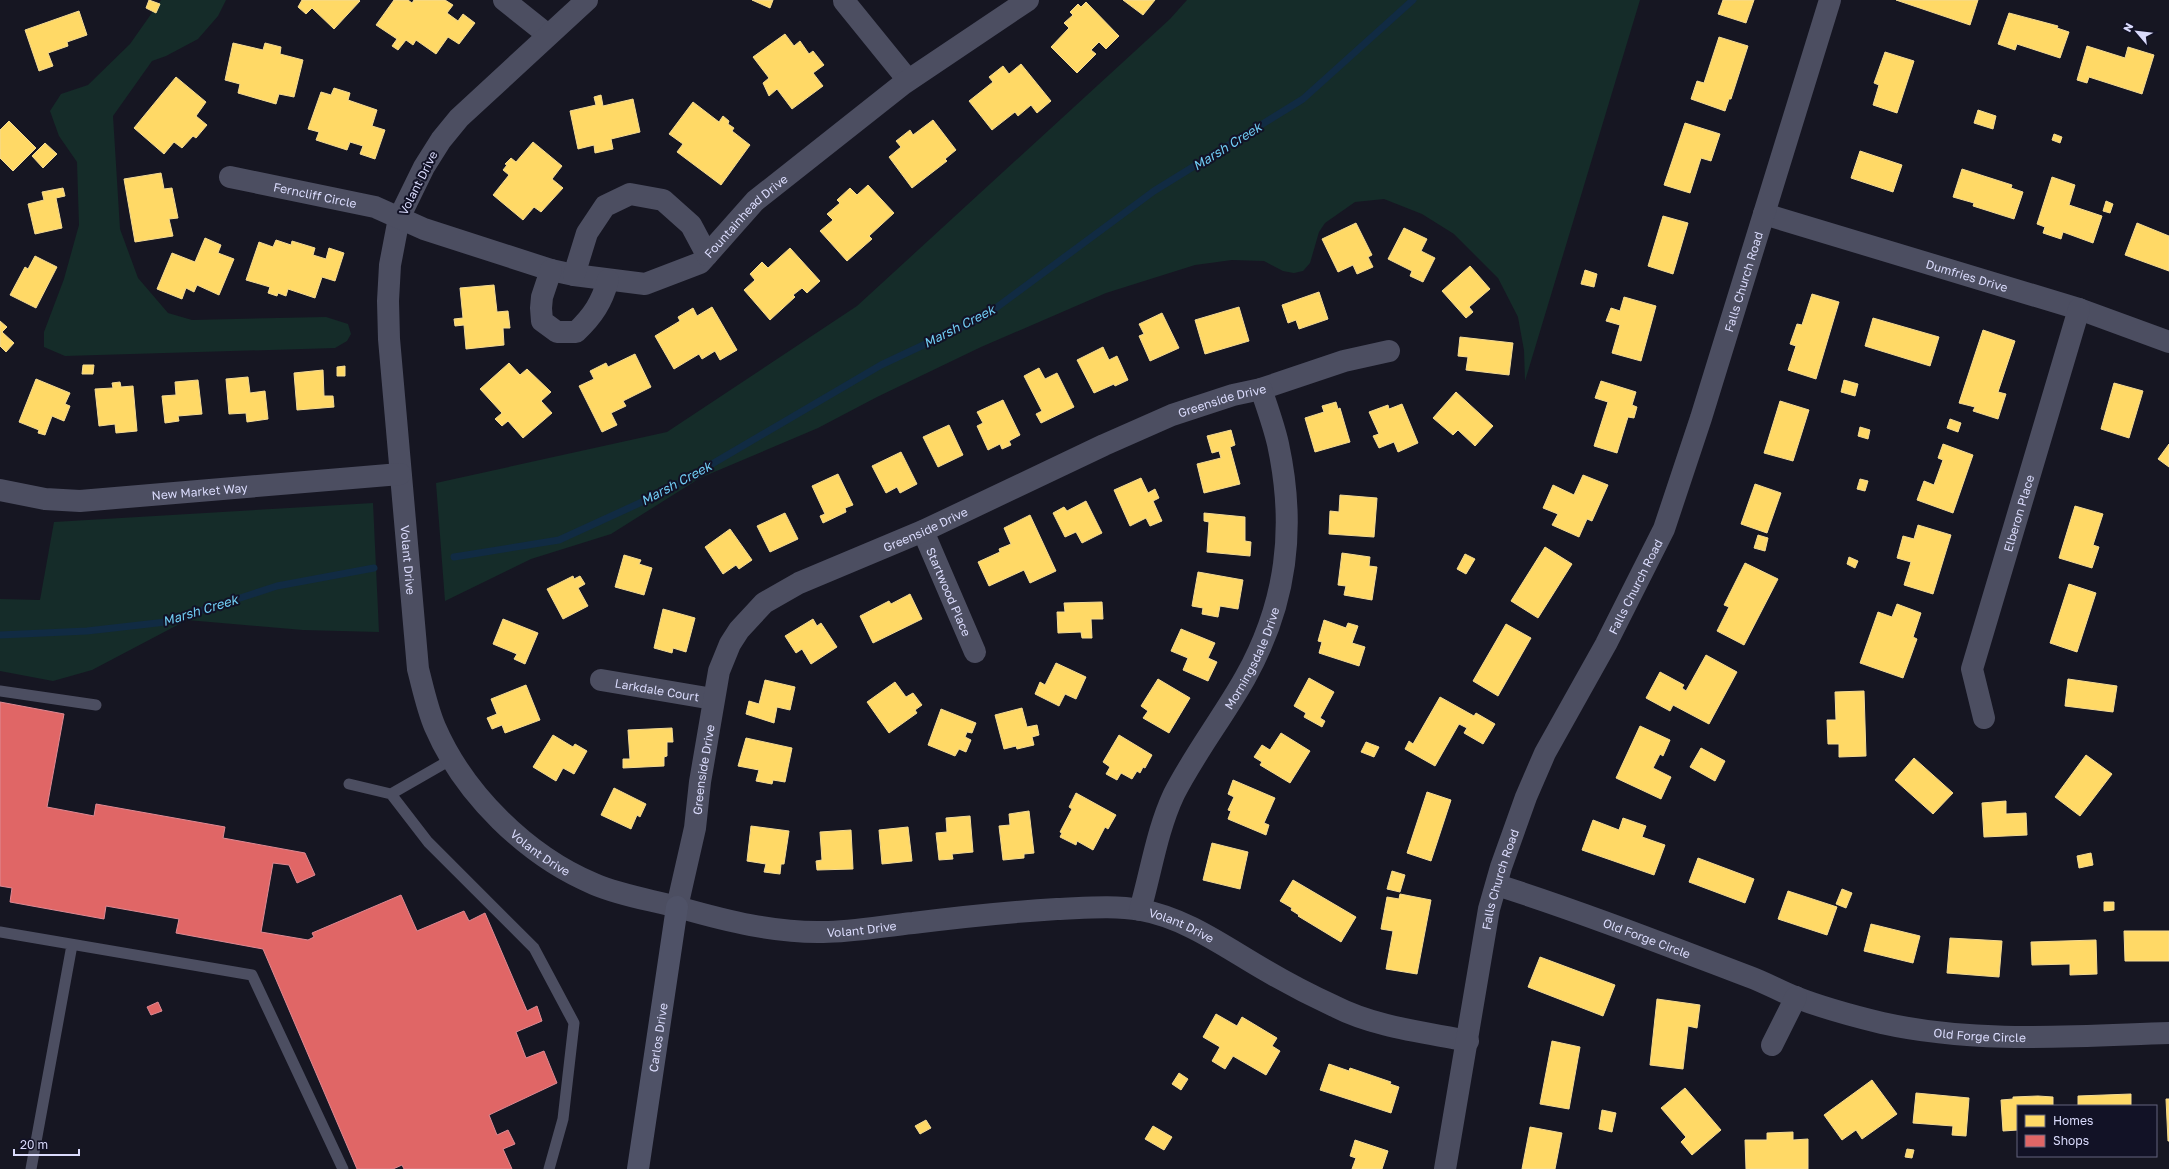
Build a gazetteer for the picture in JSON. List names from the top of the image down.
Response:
{
  "streets": {
    "street": [
      "Volant Drive",
      "Ferncliff Circle",
      "Fountainhead Drive",
      "Dumfries Drive",
      "Falls Church Road",
      "Greenside Drive",
      "New Market Way",
      "Elberon Place",
      "Startwood Place",
      "Morningsdale Drive",
      "Larkdale Court",
      "Old Forge Circle",
      "Carlos Drive"
    ]
  },
  "crossings": [
    ["Volant Drive", "Ferncliff Circle"],
    ["Volant Drive", "Fountainhead Drive"],
    ["Volant Drive", "Falls Church Road"],
    ["Volant Drive", "Greenside Drive"],
    ["Volant Drive", "New Market Way"],
    ["Volant Drive", "Morningsdale Drive"],
    ["Volant Drive", "Carlos Drive"],
    ["Ferncliff Circle", "Fountainhead Drive"],
    ["Dumfries Drive", "Falls Church Road"],
    ["Dumfries Drive", "Elberon Place"],
    ["Falls Church Road", "Old Forge Circle"],
    ["Greenside Drive", "Startwood Place"],
    ["Greenside Drive", "Morningsdale Drive"],
    ["Greenside Drive", "Larkdale Court"],
    ["Greenside Drive", "Carlos Drive"]
  ],
  "water": ["Marsh Creek"],
  "legend": ["Homes", "Shops"],
  "scale_bar": "20 m",
  "north": "top left"
}
